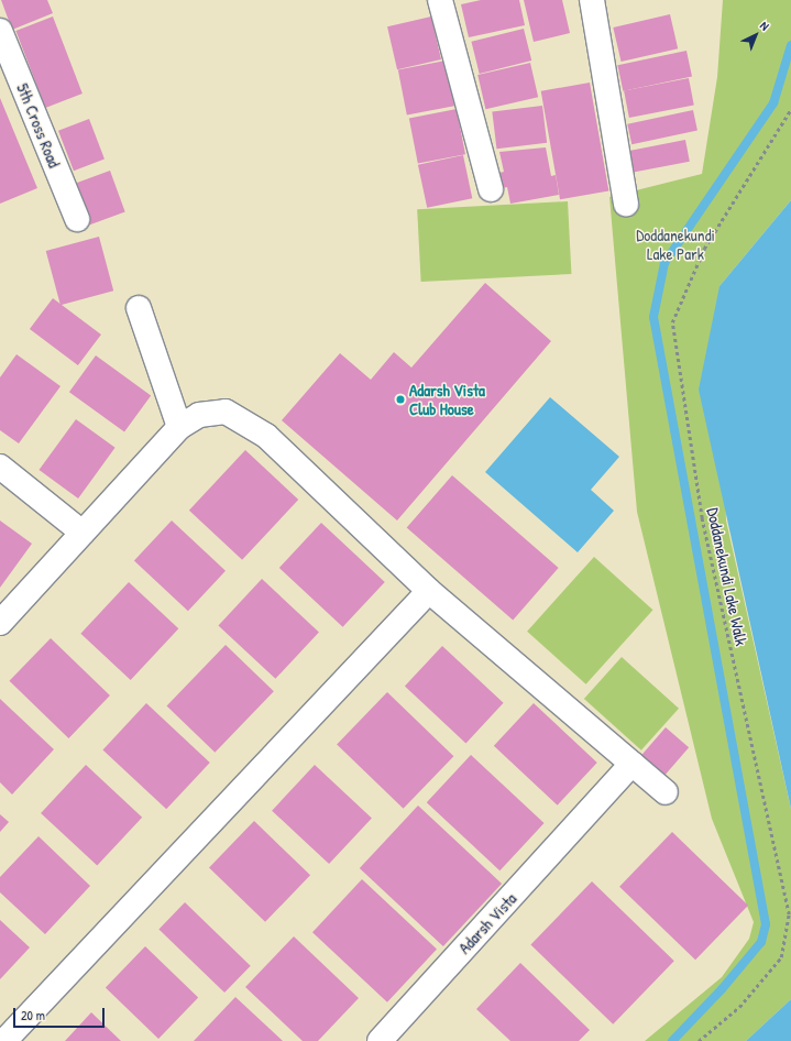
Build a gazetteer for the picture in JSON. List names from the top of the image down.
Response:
{
  "streets": {
    "street": ["5th Cross Road", "Adarsh Vista"],
    "path": ["Doddanekundi Lake Walk"]
  },
  "parks": ["Doddanekundi Lake Park"],
  "places": ["Adarsh Vista Club House"],
  "scale_bar": "20 m",
  "north": "top right"
}
